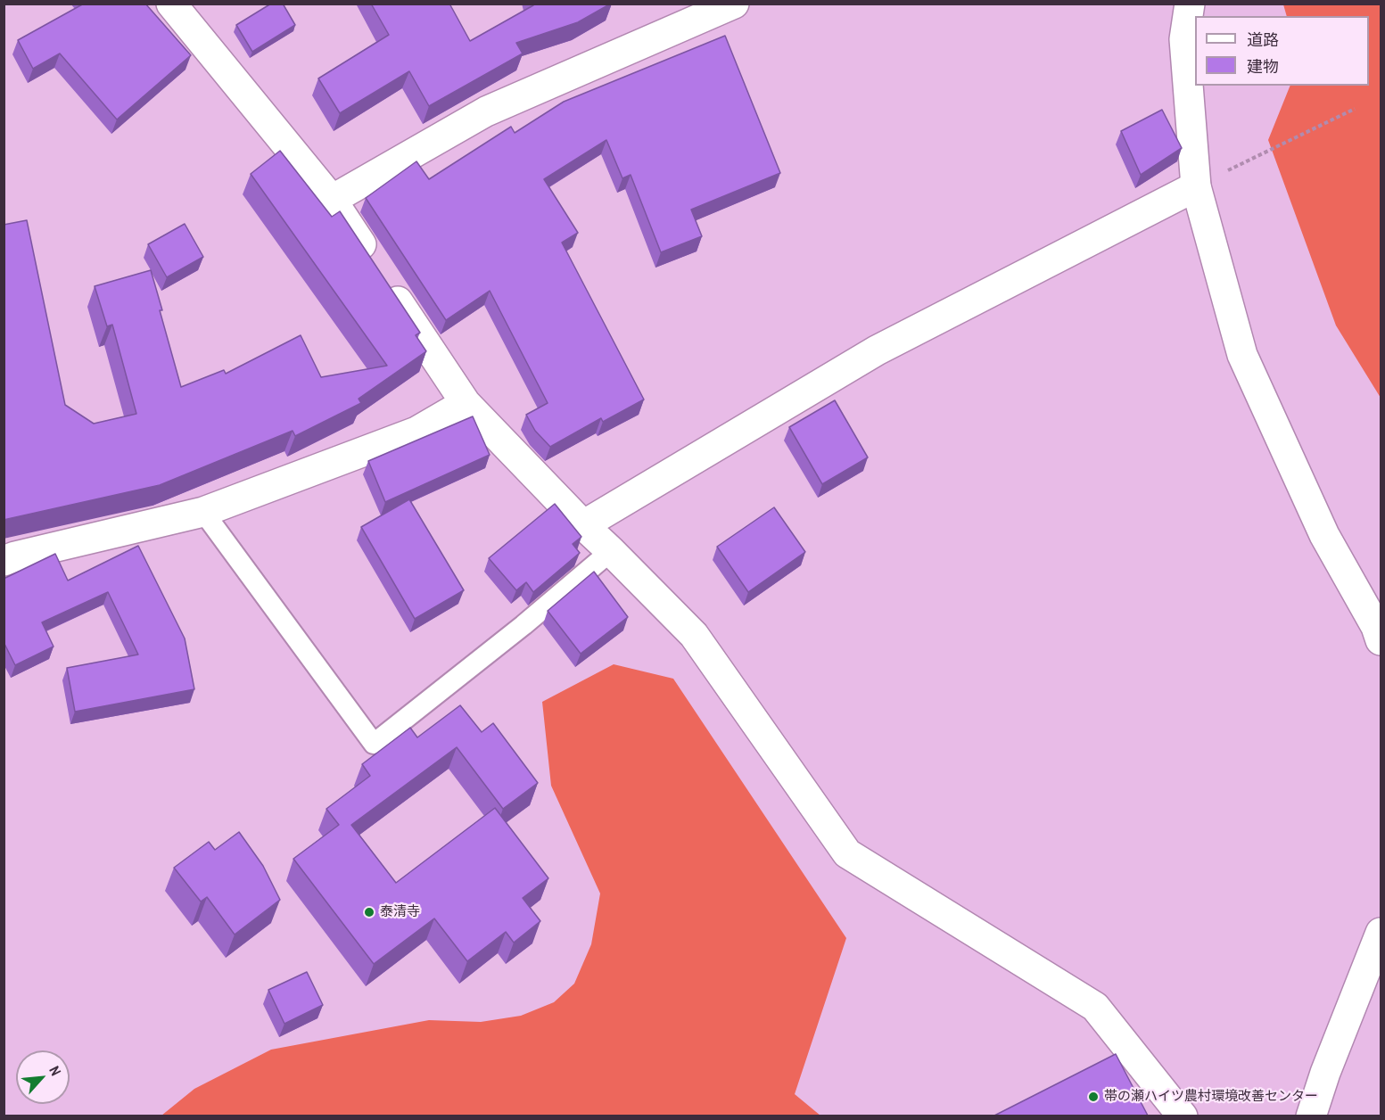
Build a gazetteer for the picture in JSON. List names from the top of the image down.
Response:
{
  "places": ["泰清寺", "帯の瀬ハイツ農村環境改善センター"],
  "legend": ["道路", "建物"],
  "north": "top right"
}
